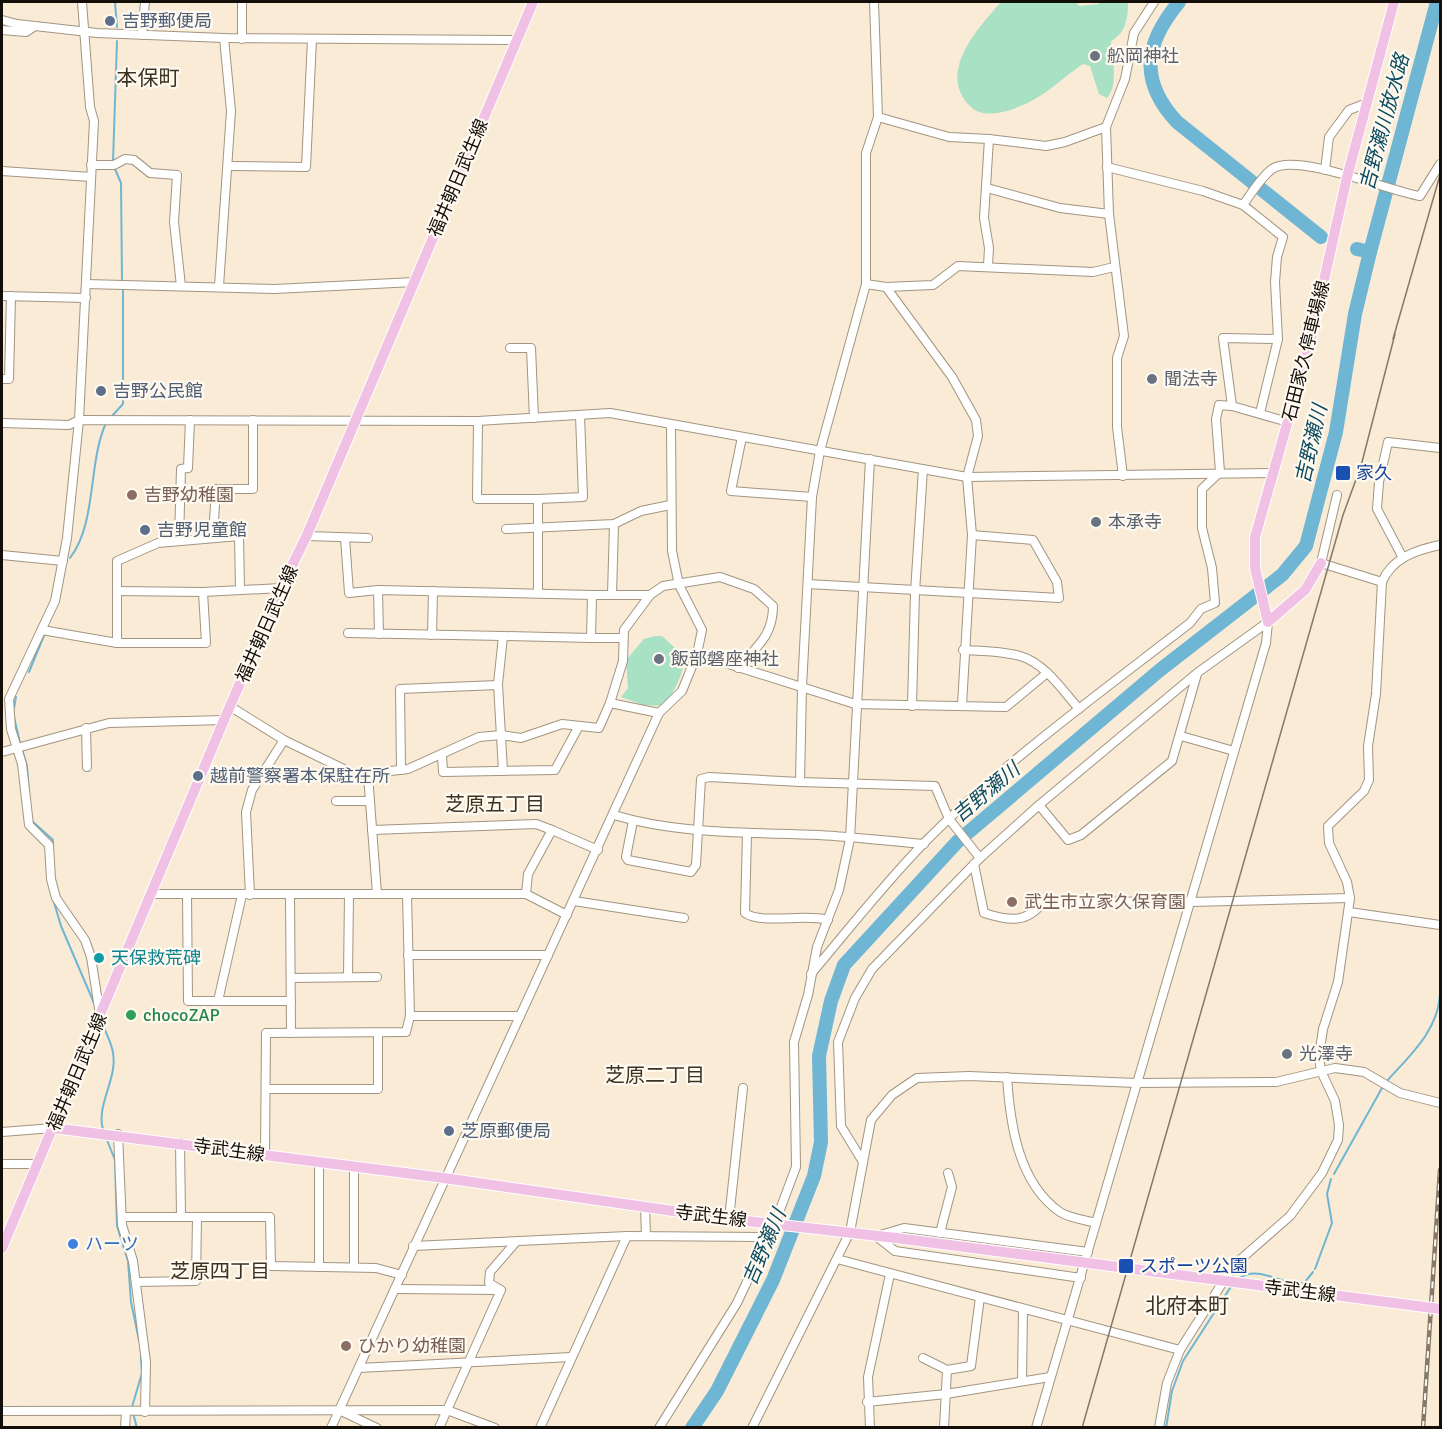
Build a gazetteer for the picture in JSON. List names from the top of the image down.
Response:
{
  "streets": {
    "main road": ["福井朝日武生線", "石田家久停車場線", "寺武生線"]
  },
  "crossings": [
    ["福井朝日武生線", "寺武生線"]
  ],
  "districts": [
    "本保町",
    "芝原五丁目",
    "芝原二丁目",
    "芝原四丁目",
    "北府本町"
  ],
  "water": ["吉野瀬川放水路", "吉野瀬川"],
  "places": {
    "other": [
      "吉野郵便局",
      "舩岡神社",
      "聞法寺",
      "吉野公民館",
      "吉野幼稚園",
      "本承寺",
      "吉野児童館",
      "飯部磐座神社",
      "越前警察署本保駐在所",
      "武生市立家久保育園",
      "天保救荒碑",
      "chocoZAP",
      "光澤寺",
      "芝原郵便局",
      "ハーツ",
      "ひかり幼稚園"
    ],
    "transit": ["家久", "スポーツ公園"]
  }
}
